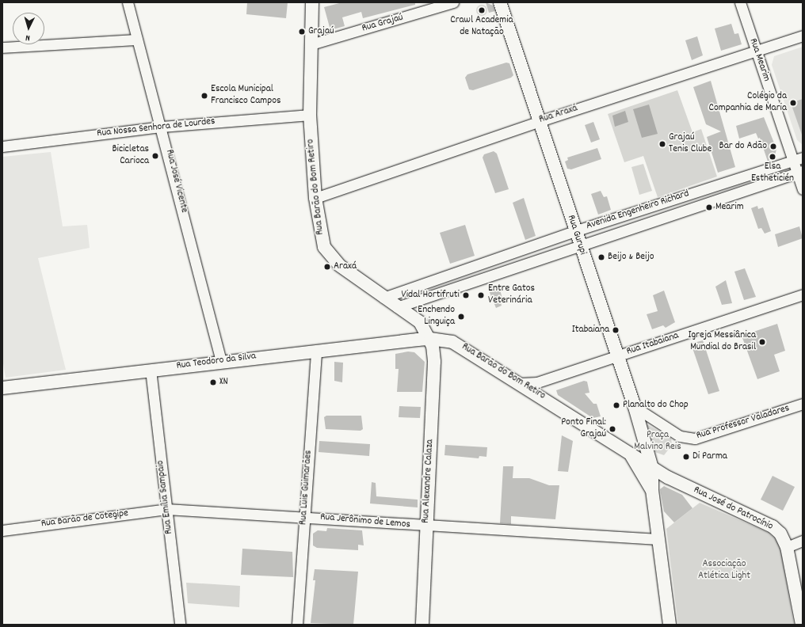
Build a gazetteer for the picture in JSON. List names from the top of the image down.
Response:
{
  "streets": {
    "main road": [
      "Rua Barão do Bom Retiro",
      "Rua Gurupi",
      "Rua Teodoro da Silva",
      "Rua Alexandre Calaza",
      "Rua José do Patrocínio"
    ],
    "street": [
      "Rua Grajaú",
      "Rua Mearim",
      "Rua Araxá",
      "Rua Nossa Senhora de Lourdes",
      "Rua José Vicente",
      "Avenida Engenheiro Richard",
      "Rua Itabaiana",
      "Rua Professor Valadares",
      "Rua Luis Guimarães",
      "Rua Emília Sampaio",
      "Rua Barão de Cotegipe",
      "Rua Jerônimo de Lemos"
    ]
  },
  "crossings": [
    ["Rua Grajaú", "Rua Barão do Bom Retiro"],
    ["Rua Mearim", "Rua Araxá"],
    ["Rua Mearim", "Avenida Engenheiro Richard"],
    ["Rua Araxá", "Rua Barão do Bom Retiro"],
    ["Rua Araxá", "Rua Gurupi"],
    ["Rua Nossa Senhora de Lourdes", "Rua José Vicente"],
    ["Rua Nossa Senhora de Lourdes", "Rua Barão do Bom Retiro"],
    ["Rua José Vicente", "Rua Teodoro da Silva"],
    ["Rua Barão do Bom Retiro", "Avenida Engenheiro Richard"],
    ["Rua Barão do Bom Retiro", "Rua Gurupi"],
    ["Rua Barão do Bom Retiro", "Rua Itabaiana"],
    ["Rua Barão do Bom Retiro", "Rua Teodoro da Silva"],
    ["Rua Barão do Bom Retiro", "Rua Alexandre Calaza"],
    ["Rua Barão do Bom Retiro", "Rua José do Patrocínio"],
    ["Rua Barão do Bom Retiro", "Rua Jerônimo de Lemos"],
    ["Avenida Engenheiro Richard", "Rua Gurupi"],
    ["Rua Gurupi", "Rua Itabaiana"],
    ["Rua Gurupi", "Rua Professor Valadares"],
    ["Rua Gurupi", "Rua José do Patrocínio"],
    ["Rua Teodoro da Silva", "Rua Alexandre Calaza"],
    ["Rua Teodoro da Silva", "Rua Luis Guimarães"],
    ["Rua Teodoro da Silva", "Rua Emília Sampaio"],
    ["Rua Alexandre Calaza", "Rua Jerônimo de Lemos"],
    ["Rua Luis Guimarães", "Rua Jerônimo de Lemos"],
    ["Rua Emília Sampaio", "Rua Barão de Cotegipe"],
    ["Rua Emília Sampaio", "Rua Jerônimo de Lemos"],
    ["Rua Barão de Cotegipe", "Rua Jerônimo de Lemos"]
  ],
  "parks": ["Praça Malvino Reis", "Associação Atlética Light"],
  "places": [
    "Crawl Academia de Natação",
    "Grajaú",
    "Escola Municipal Francisco Campos",
    "Colégio da Companhia de Maria",
    "Grajaú Tenis Clube",
    "Bar do Adão",
    "Bicicletas Carioca",
    "Elsa Estheticién",
    "Mearim",
    "Beijo & Beijo",
    "Araxá",
    "Vidal Hortifruti",
    "Entre Gatos Veterinária",
    "Enchendo Linguiça",
    "Itabaiana",
    "Igreja Messiânica Mundial do Brasil",
    "XN",
    "Planalto do Chop",
    "Ponto Final: Grajaú",
    "Di Parma"
  ],
  "north": "bottom"
}
